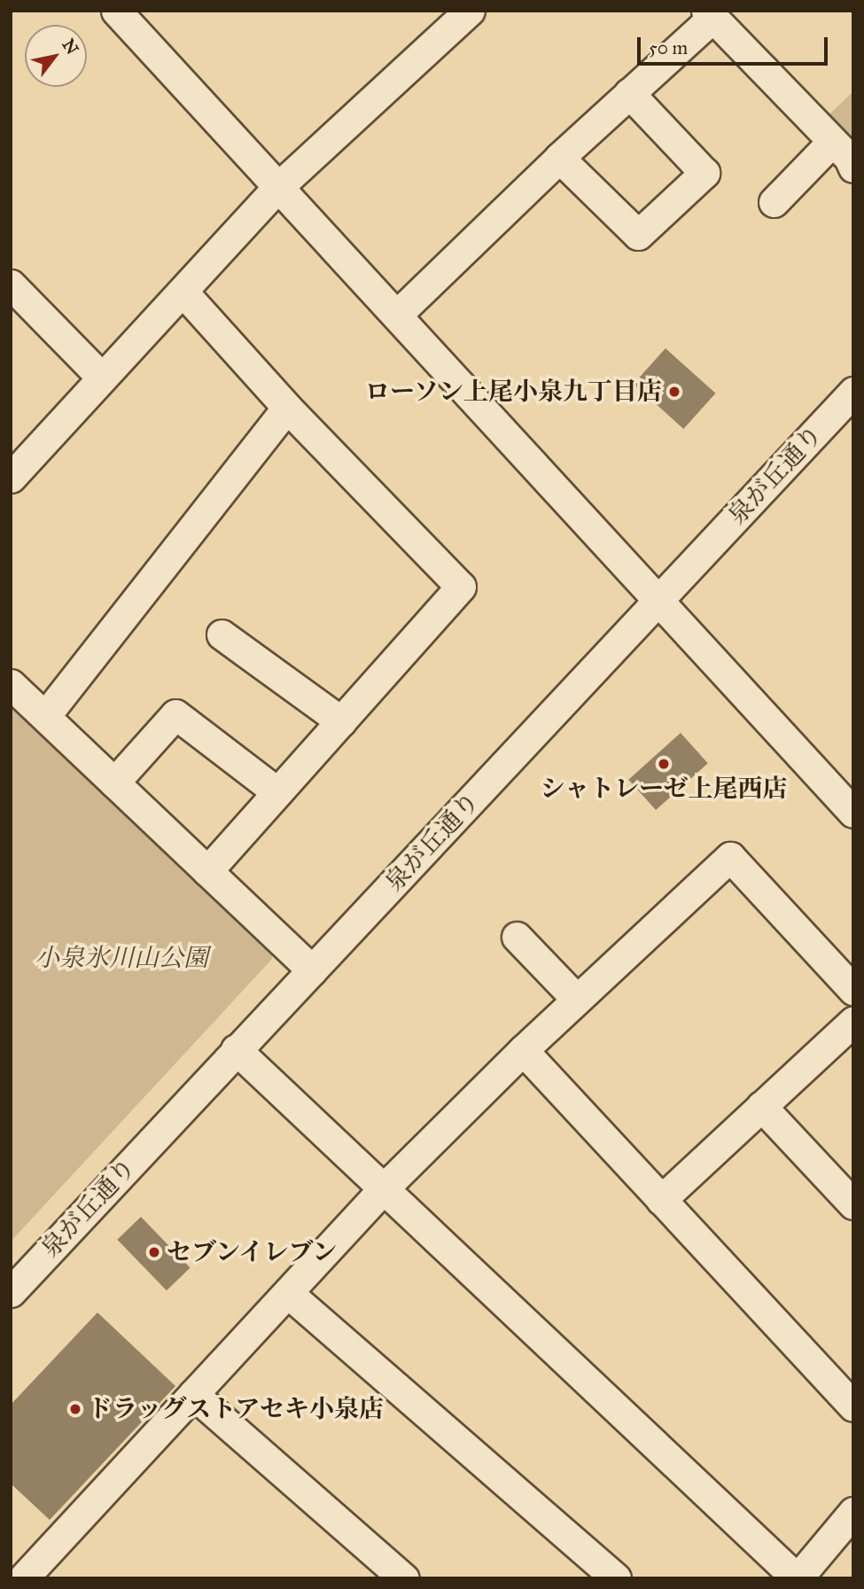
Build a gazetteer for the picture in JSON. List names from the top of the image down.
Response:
{
  "streets": {
    "street": ["泉が丘通り"]
  },
  "parks": ["小泉氷川山公園"],
  "places": [
    "ローソン上尾小泉九丁目店",
    "シャトレーゼ上尾西店",
    "セブンイレブン",
    "ドラッグストアセキ小泉店"
  ],
  "scale_bar": "50 m",
  "north": "top right"
}
